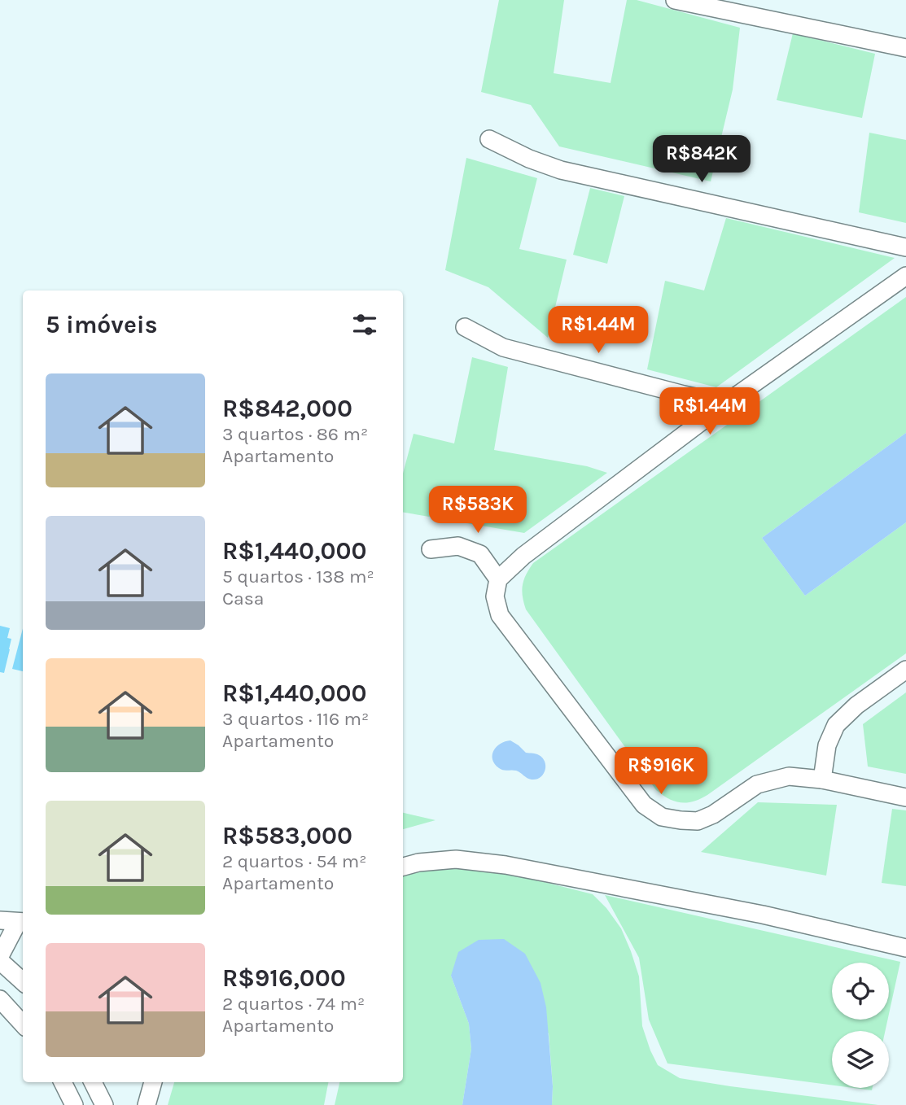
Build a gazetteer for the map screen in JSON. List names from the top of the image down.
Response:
{
  "page": {
    "price": [
      "R$842K",
      "R$1.44M",
      "R$1.44M",
      "R$583K",
      "R$916K"
    ],
    "heading": "5 imóveis",
    "list": [
      {
        "name": "R$842,000",
        "note": "3 quartos · 86 m² · Apartamento"
      },
      {
        "name": "R$1,440,000",
        "note": "5 quartos · 138 m² · Casa"
      },
      {
        "name": "R$1,440,000",
        "note": "3 quartos · 116 m² · Apartamento"
      },
      {
        "name": "R$583,000",
        "note": "2 quartos · 54 m² · Apartamento"
      },
      {
        "name": "R$916,000",
        "note": "2 quartos · 74 m² · Apartamento"
      }
    ]
  }
}
